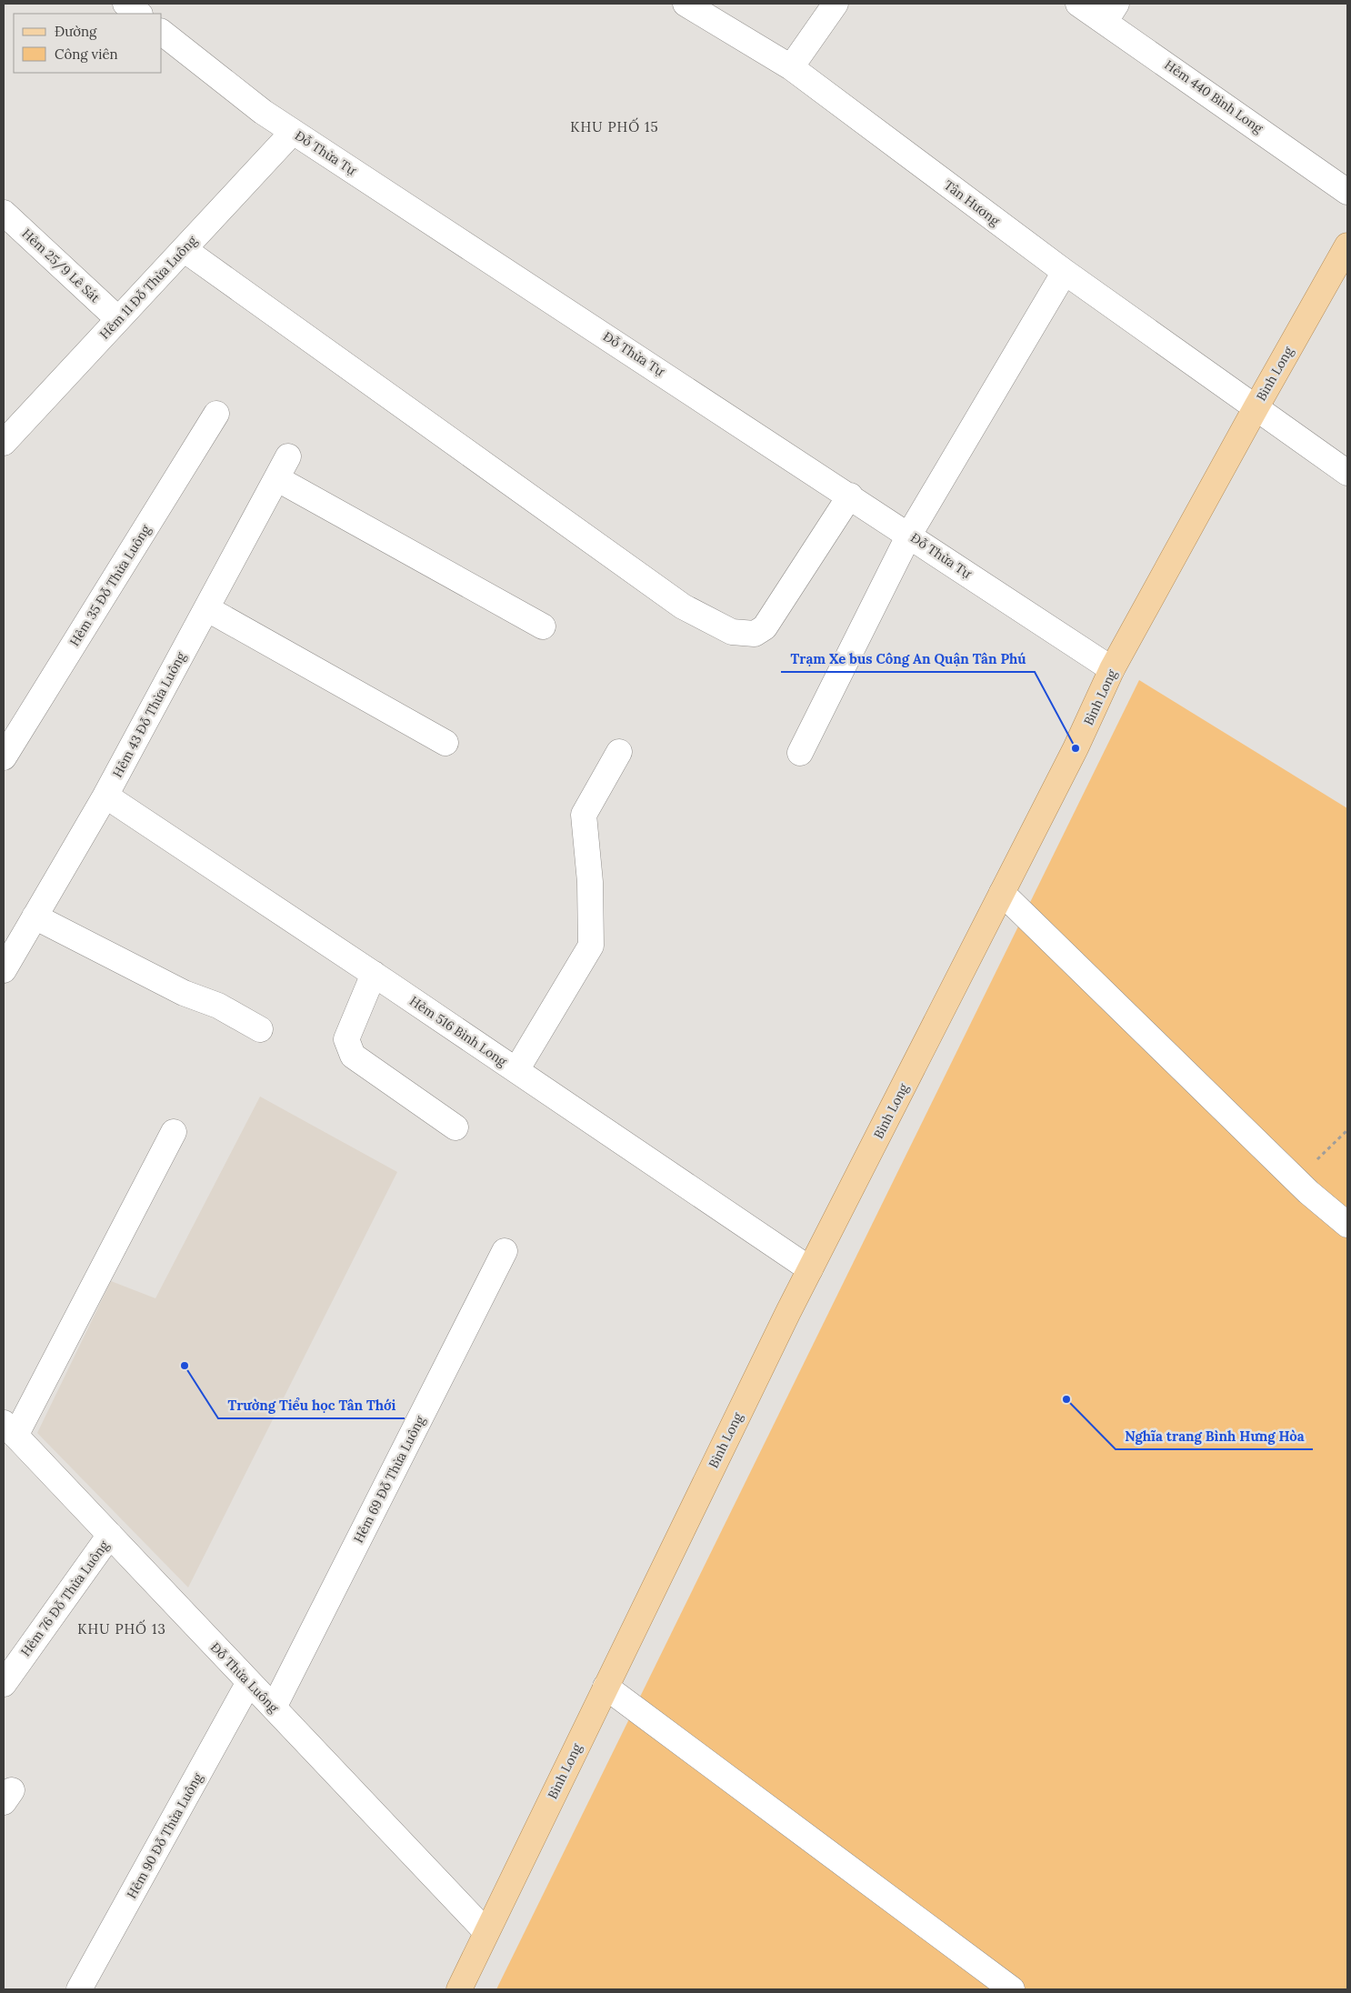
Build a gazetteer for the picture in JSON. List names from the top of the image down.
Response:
{
  "streets": {
    "main road": ["Bình Long"],
    "street": [
      "Hẻm 440 Bình Long",
      "Đỗ Thừa Tự",
      "Tân Hương",
      "Hẻm 25/9 Lê Sát",
      "Hẻm 11 Đỗ Thừa Luông",
      "Hẻm 35 Đỗ Thừa Luông",
      "Hẻm 43 Đỗ Thừa Luông",
      "Hẻm 516 Bình Long",
      "Hẻm 69 Đỗ Thừa Luông",
      "Hẻm 76 Đỗ Thừa Luông",
      "Đỗ Thừa Luông",
      "Hẻm 90 Đỗ Thừa Luông"
    ]
  },
  "crossings": [
    ["Đỗ Thừa Tự", "Hẻm 11 Đỗ Thừa Luông"],
    ["Đỗ Thừa Tự", "Bình Long"],
    ["Tân Hương", "Bình Long"],
    ["Hẻm 25/9 Lê Sát", "Hẻm 11 Đỗ Thừa Luông"],
    ["Bình Long", "Hẻm 516 Bình Long"],
    ["Bình Long", "Đỗ Thừa Luông"],
    ["Hẻm 43 Đỗ Thừa Luông", "Hẻm 516 Bình Long"],
    ["Hẻm 69 Đỗ Thừa Luông", "Đỗ Thừa Luông"],
    ["Hẻm 76 Đỗ Thừa Luông", "Đỗ Thừa Luông"],
    ["Đỗ Thừa Luông", "Hẻm 90 Đỗ Thừa Luông"]
  ],
  "districts": ["KHU PHỐ 15", "KHU PHỐ 13"],
  "places": ["Trạm Xe bus Công An Quận Tân Phú", "Trường Tiểu học Tân Thới", "Nghĩa trang Bình Hưng Hòa"],
  "legend": ["Đường", "Công viên"]
}
